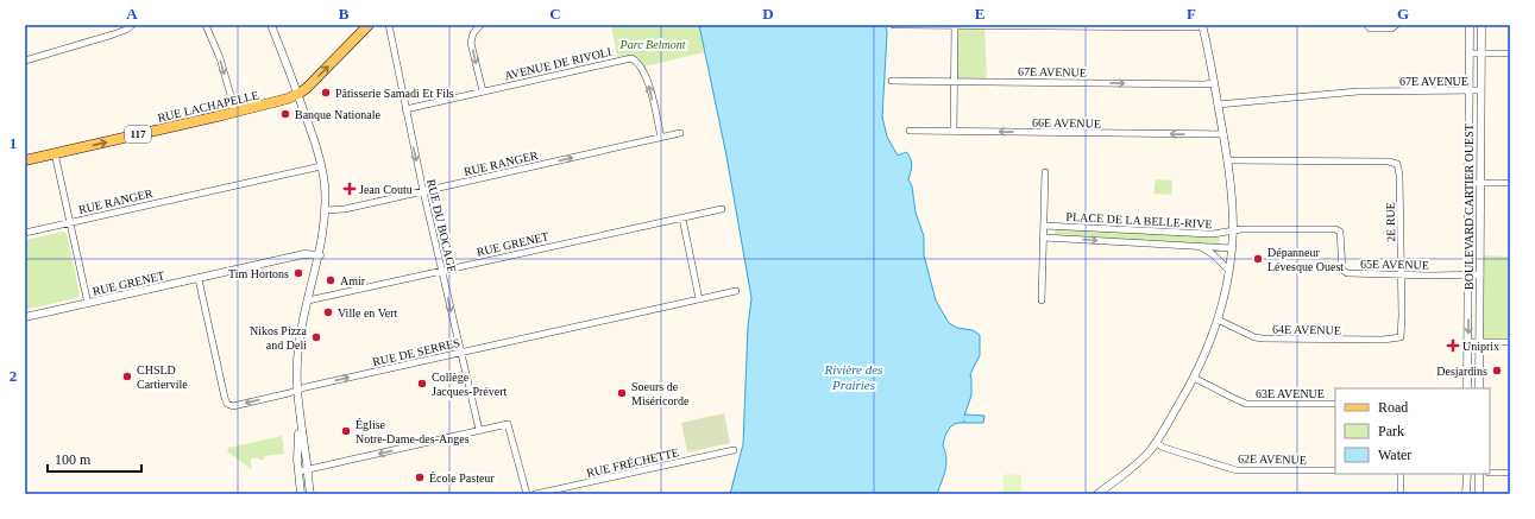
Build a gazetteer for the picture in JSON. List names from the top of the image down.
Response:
{
  "streets": {
    "main road": ["RUE LACHAPELLE", "117"],
    "street": [
      "AVENUE DE RIVOLI",
      "67E AVENUE",
      "66E AVENUE",
      "RUE RANGER",
      "BOULEVARD CARTIER OUEST",
      "PLACE DE LA BELLE-RIVE",
      "2E RUE",
      "RUE DU BOCAGE",
      "RUE GRENET",
      "65E AVENUE",
      "64E AVENUE",
      "RUE DE SERRES",
      "63E AVENUE",
      "62E AVENUE",
      "RUE FRÉCHETTE"
    ]
  },
  "crossings": [
    ["AVENUE DE RIVOLI", "RUE RANGER"],
    ["AVENUE DE RIVOLI", "RUE DU BOCAGE"],
    ["67E AVENUE", "BOULEVARD CARTIER OUEST"],
    ["RUE RANGER", "RUE DU BOCAGE"],
    ["BOULEVARD CARTIER OUEST", "65E AVENUE"],
    ["PLACE DE LA BELLE-RIVE", "65E AVENUE"],
    ["2E RUE", "65E AVENUE"],
    ["2E RUE", "64E AVENUE"],
    ["RUE DU BOCAGE", "RUE GRENET"],
    ["RUE DU BOCAGE", "RUE DE SERRES"],
    ["RUE GRENET", "RUE DE SERRES"]
  ],
  "one_way": [
    "67E AVENUE",
    "RUE LACHAPELLE",
    "66E AVENUE",
    "RUE RANGER",
    "RUE DU BOCAGE"
  ],
  "water": ["Rivière des Prairies"],
  "parks": ["Parc Belmont"],
  "places": {
    "other": [
      "Pâtisserie Samadi Et Fils",
      "Banque Nationale",
      "Dépanneur Lévesque Ouest",
      "Tim Hortons",
      "Amir",
      "Ville en Vert",
      "Nikos Pizza and Deli",
      "Desjardins",
      "CHSLD Cartiervile",
      "Collège Jacques-Prévert",
      "Soeurs de Miséricorde",
      "Église Notre-Dame-des-Anges",
      "École Pasteur"
    ],
    "health": ["Jean Coutu", "Uniprix"]
  },
  "legend": ["Road", "Park", "Water"],
  "scale_bar": "100 m",
  "grid": {
    "columns": [
      "A",
      "B",
      "C",
      "D",
      "E",
      "F",
      "G"
    ],
    "rows": ["1", "2"]
  }
}
